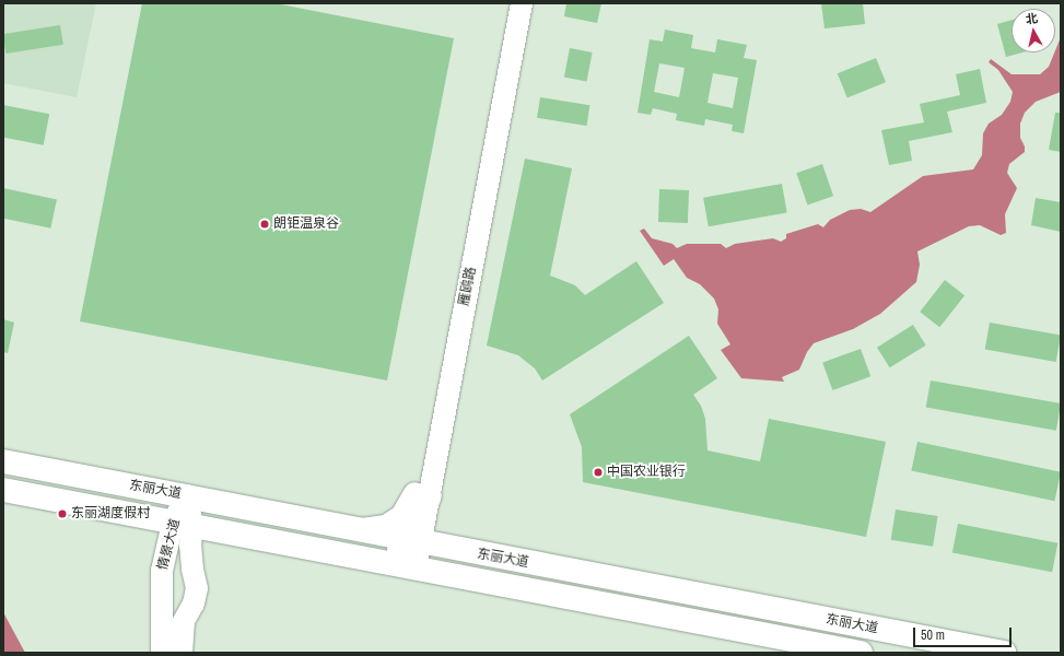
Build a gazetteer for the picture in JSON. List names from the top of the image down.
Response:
{
  "streets": {
    "highway": ["东丽大道"],
    "street": ["雁鸥路", "情景大道"]
  },
  "crossings": [
    ["东丽大道", "情景大道"]
  ],
  "places": ["朗钜温泉谷", "中国农业银行", "东丽湖度假村"],
  "scale_bar": "50 m",
  "north": "top"
}
